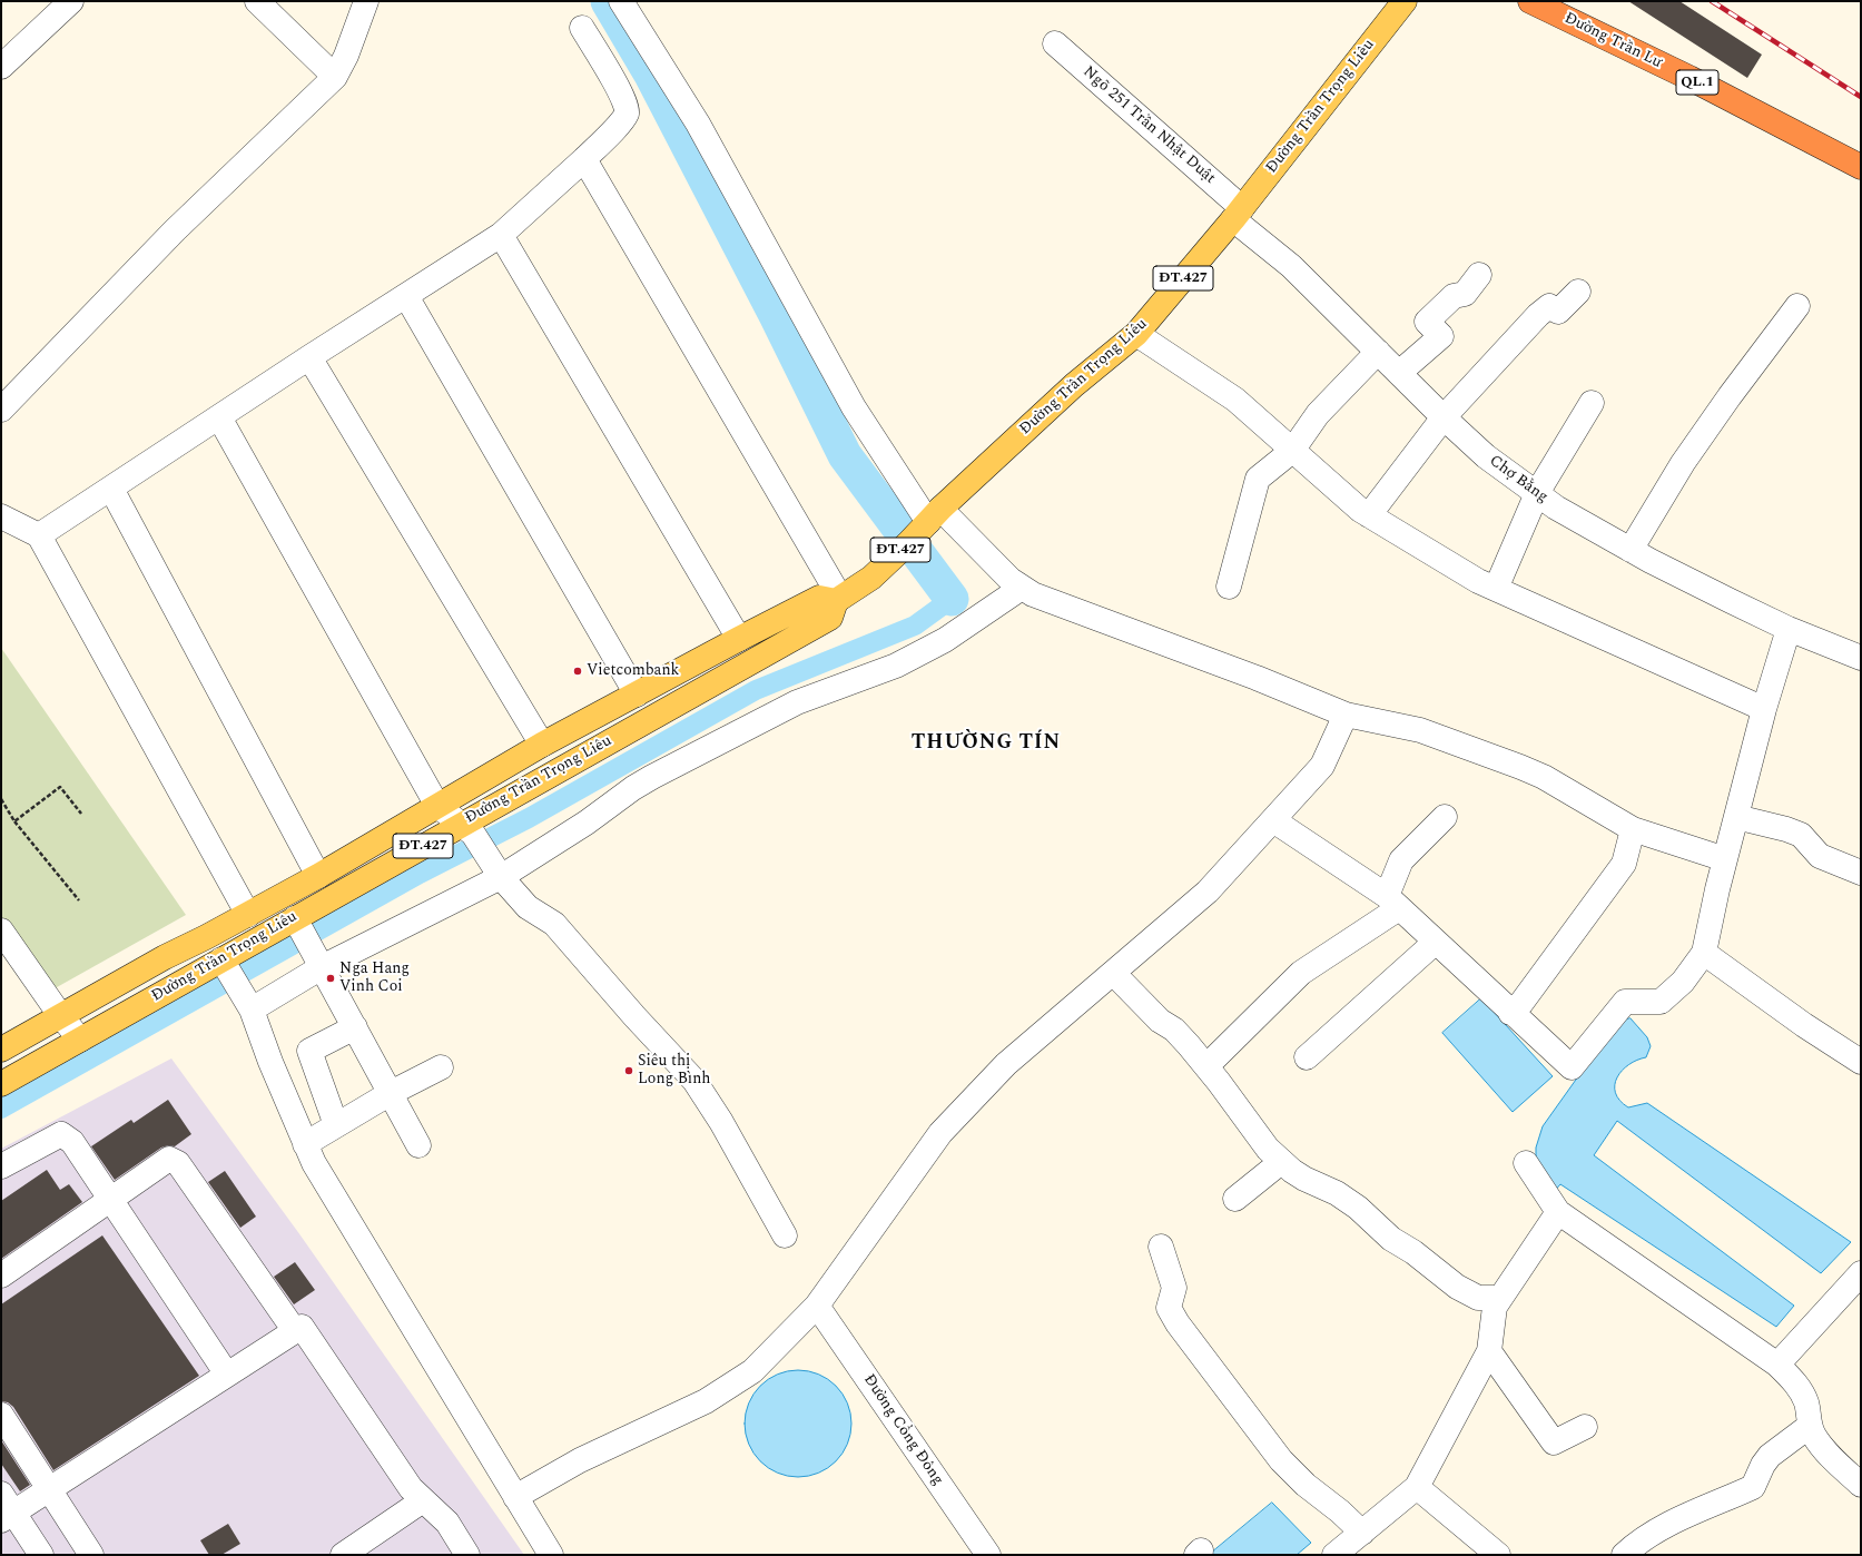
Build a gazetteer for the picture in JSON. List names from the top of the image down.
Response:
{
  "streets": {
    "highway": ["Đường Trần Lư", "QL.1"],
    "main road": ["Đường Trần Trọng Liêu", "ĐT.427"],
    "street": ["Ngõ 251 Trần Nhật Duật", "Chợ Bằng", "Đường Cổng Đông"]
  },
  "crossings": [
    ["Đường Trần Trọng Liêu", "Ngõ 251 Trần Nhật Duật"],
    ["Đường Trần Trọng Liêu", "Chợ Bằng"],
    ["Ngõ 251 Trần Nhật Duật", "Chợ Bằng"]
  ],
  "districts": ["THƯỜNG TÍN"],
  "places": ["Vietcombank", "Nga Hang Vinh Coi", "Siêu thị Long Bình"]
}
